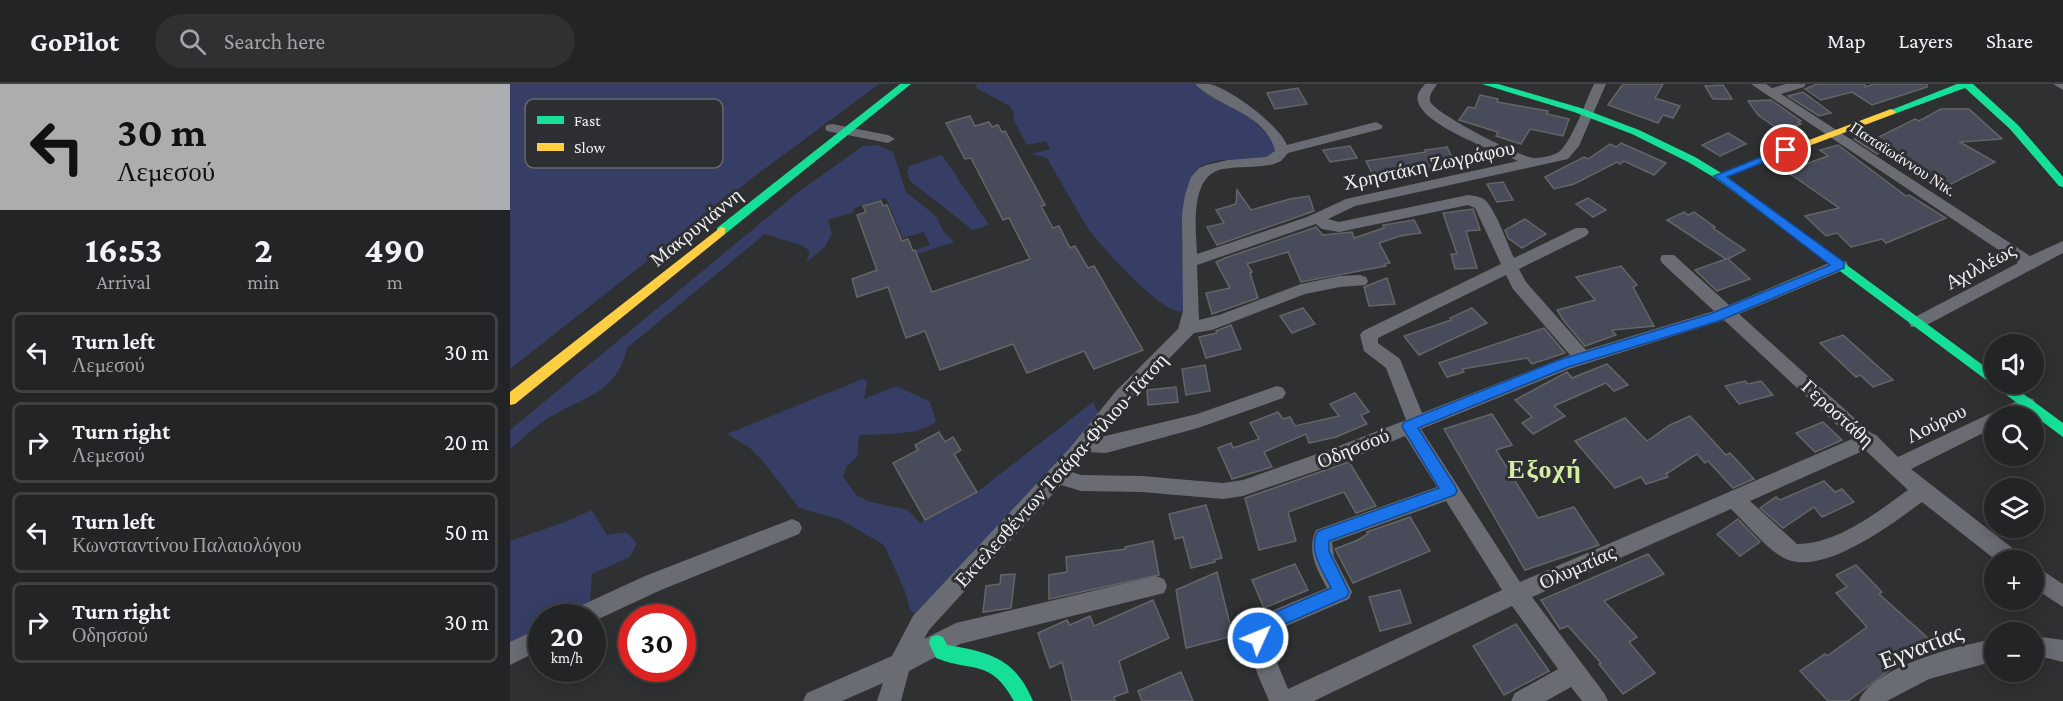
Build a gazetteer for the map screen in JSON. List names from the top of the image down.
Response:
{
  "streets": {
    "main road": ["Μακρυγιάννη"],
    "street": [
      "Παπαϊωάννου Νικ.",
      "Χρηστάκη Ζωγράφου",
      "Αχιλλέως",
      "Γεροστάθη",
      "Λούρου",
      "Οδησσού",
      "Εκτελεσθέντων Τσιάρα-Φίλιου-Τάτση",
      "Ολυμπίας",
      "Εγνατίας"
    ]
  },
  "crossings": [
    ["Παπαϊωάννου Νικ.", "Αχιλλέως"],
    ["Γεροστάθη", "Λούρου"],
    ["Γεροστάθη", "Οδησσού"],
    ["Γεροστάθη", "Ολυμπίας"],
    ["Οδησσού", "Εκτελεσθέντων Τσιάρα-Φίλιου-Τάτση"]
  ],
  "districts": ["Εξοχή"],
  "legend": ["Fast", "Slow"],
  "page": {
    "header": "GoPilot",
    "search": "Search here",
    "nav": ["Map", "Layers", "Share"],
    "turn": ["30 m", "Λεμεσού"],
    "eta": [
      "16:53",
      "Arrival",
      "2",
      "min",
      "490",
      "m"
    ],
    "list": [
      {
        "name": "Turn left",
        "note": "Λεμεσού",
        "value": "30 m"
      },
      {
        "name": "Turn right",
        "note": "Λεμεσού",
        "value": "20 m"
      },
      {
        "name": "Turn left",
        "note": "Κωνσταντίνου Παλαιολόγου",
        "value": "50 m"
      },
      {
        "name": "Turn right",
        "note": "Οδησσού",
        "value": "30 m"
      }
    ],
    "map_buttons": ["+", "−"],
    "speed": "20 km/h",
    "limit": "30"
  }
}
